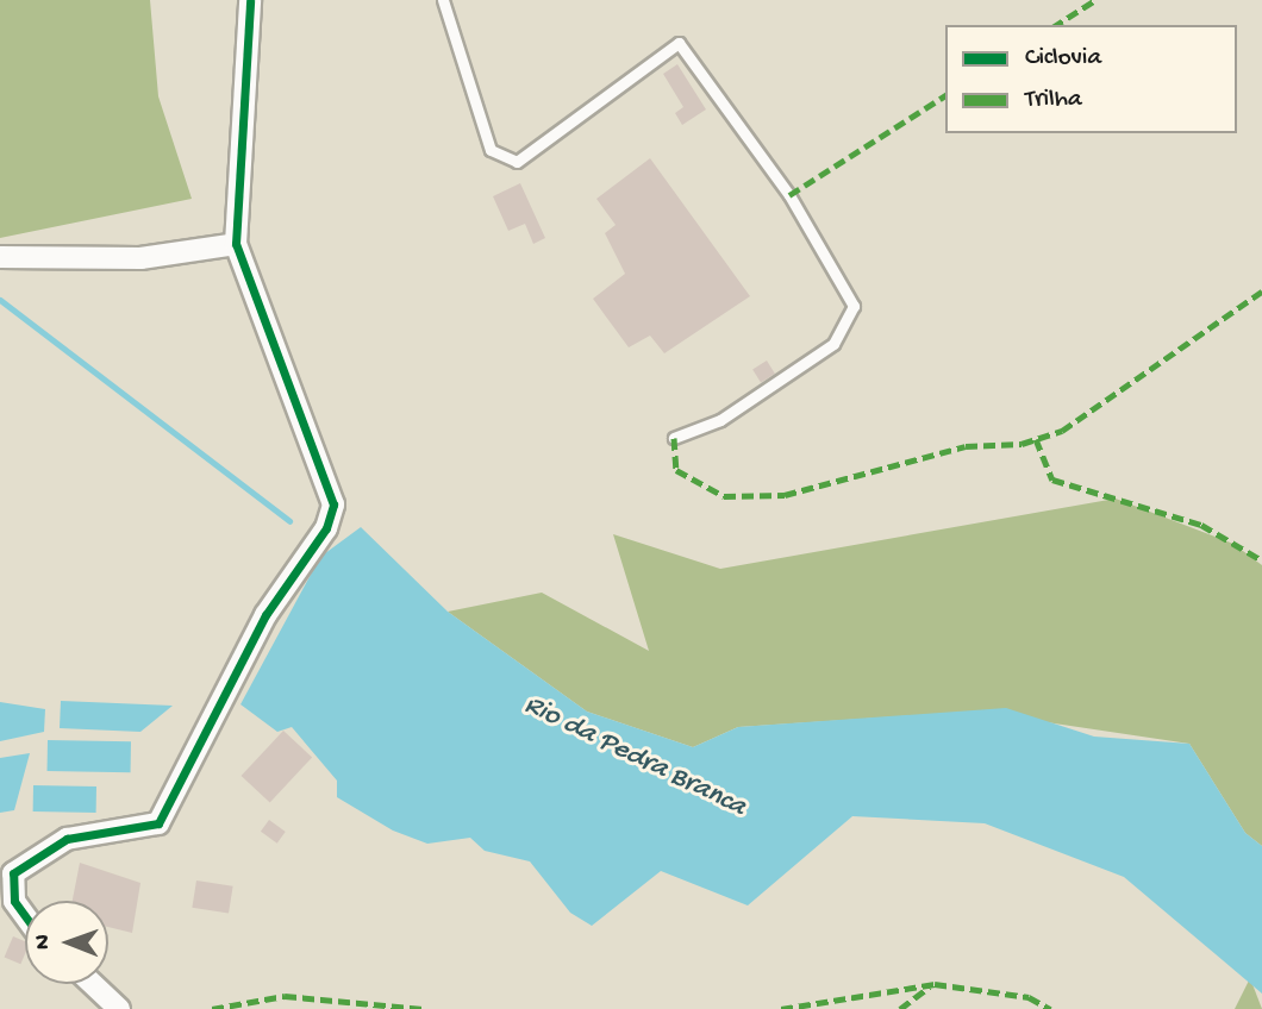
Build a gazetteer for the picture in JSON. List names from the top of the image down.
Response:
{
  "water": ["Rio da Pedra Branca"],
  "legend": ["Ciclovia", "Trilha"],
  "north": "left"
}
